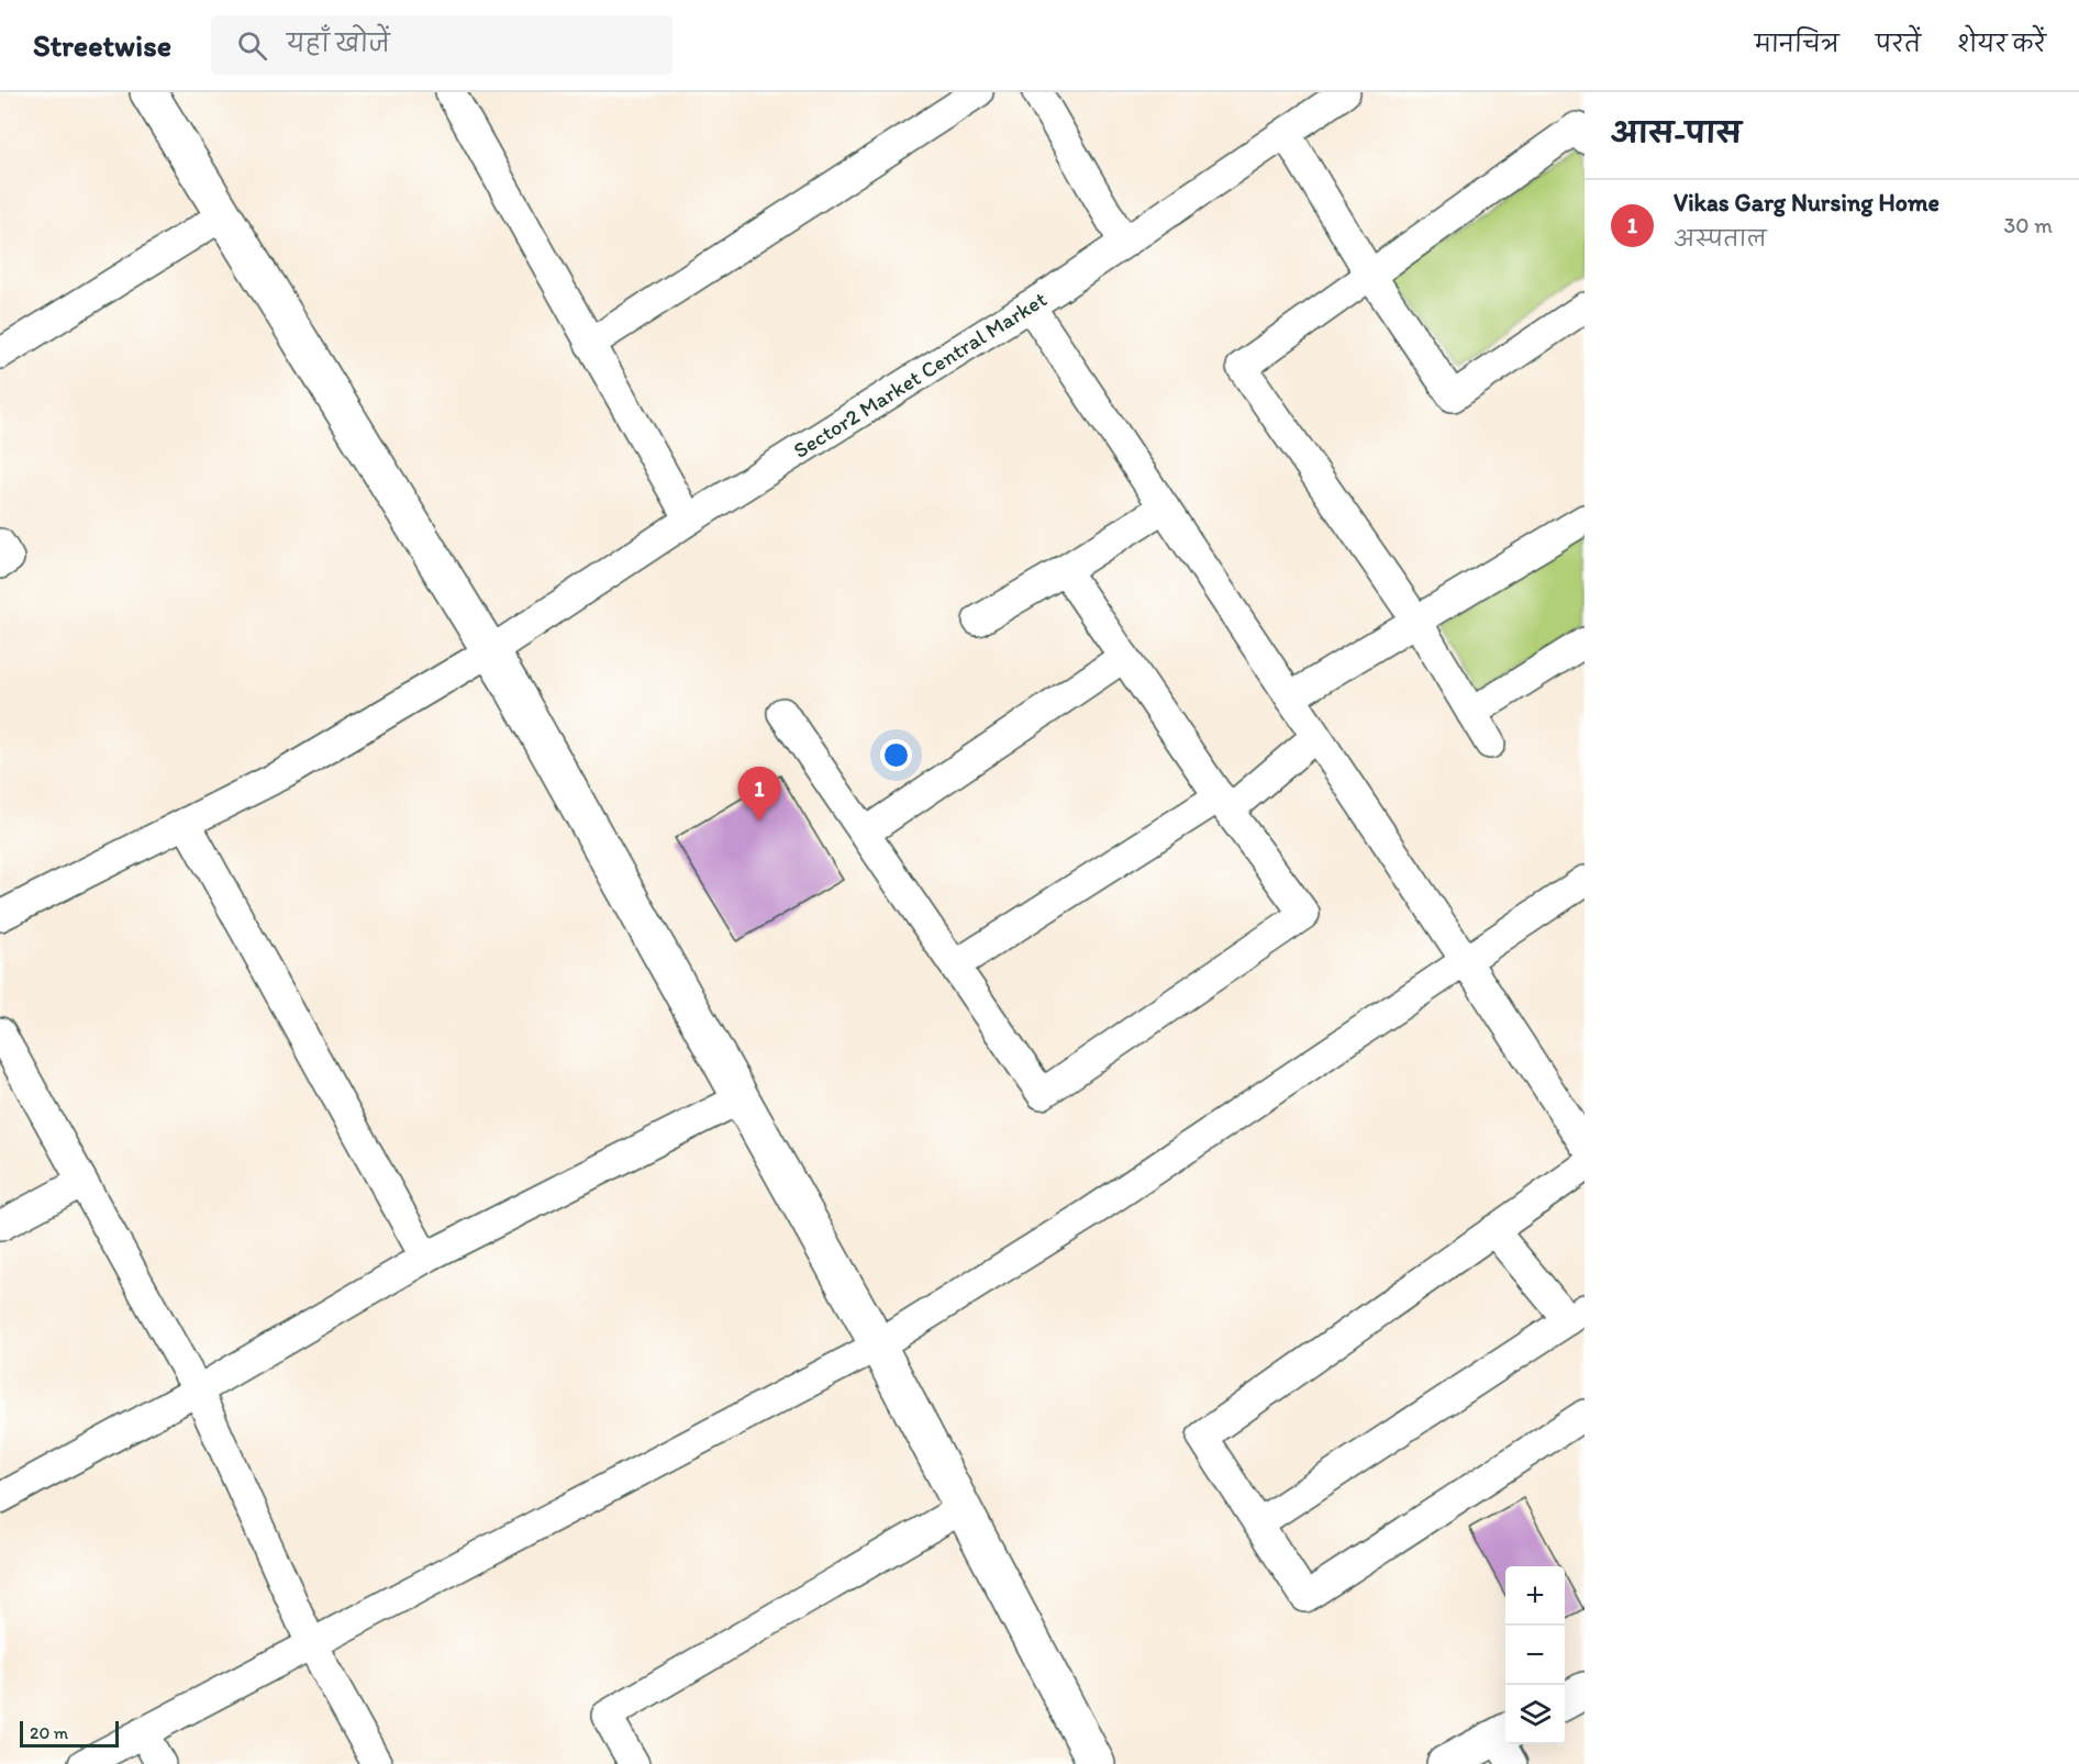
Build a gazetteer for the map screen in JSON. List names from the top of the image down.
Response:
{
  "streets": {
    "street": ["Sector2 Market Central Market"]
  },
  "scale_bar": "20 m",
  "page": {
    "header": "Streetwise",
    "search": "यहाँ खोजें",
    "nav": ["मानचित्र", "परतें", "शेयर करें"],
    "heading": "आस-पास",
    "list": [
      {
        "mark": "1",
        "name": "Vikas Garg Nursing Home",
        "note": "अस्पताल",
        "value": "30 m"
      }
    ],
    "pins": "1",
    "map_buttons": ["+", "−"],
    "scale": "20 m"
  }
}
